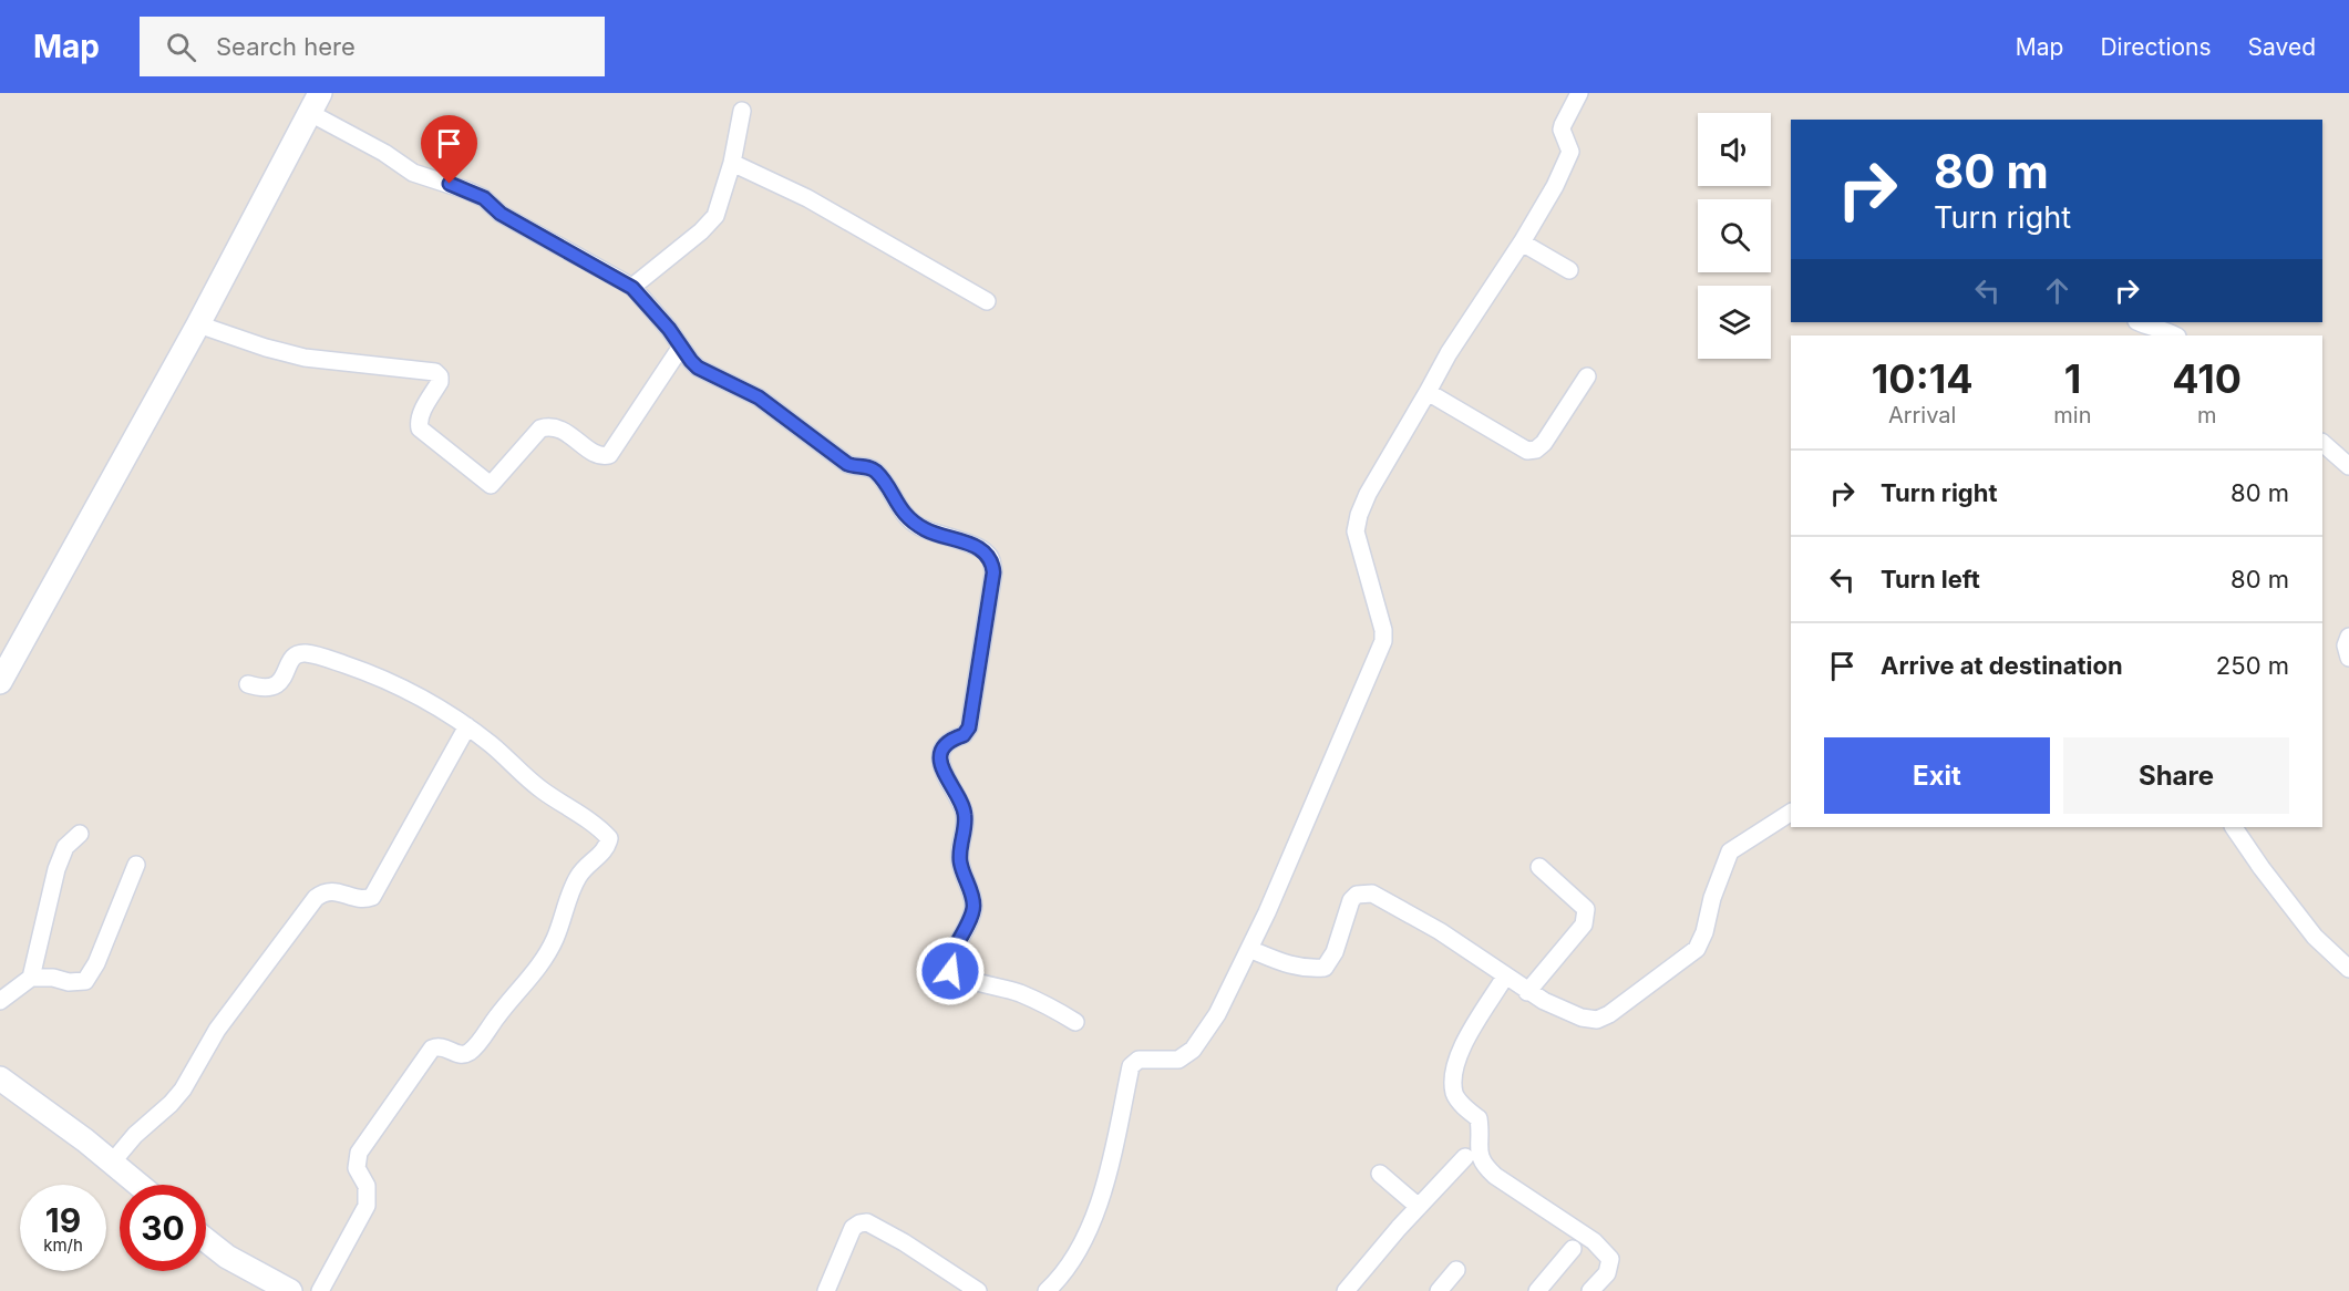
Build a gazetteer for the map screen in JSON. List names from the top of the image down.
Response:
{
  "page": {
    "header": "Map",
    "search": "Search here",
    "nav": ["Map", "Directions", "Saved"],
    "turn": ["80 m", "Turn right"],
    "eta": [
      "10:14",
      "Arrival",
      "1",
      "min",
      "410",
      "m"
    ],
    "list": [
      {
        "name": "Turn right",
        "value": "80 m"
      },
      {
        "name": "Turn left",
        "value": "80 m"
      },
      {
        "name": "Arrive at destination",
        "value": "250 m"
      }
    ],
    "buttons": ["Exit", "Share"],
    "speed": "19 km/h",
    "limit": "30"
  }
}
